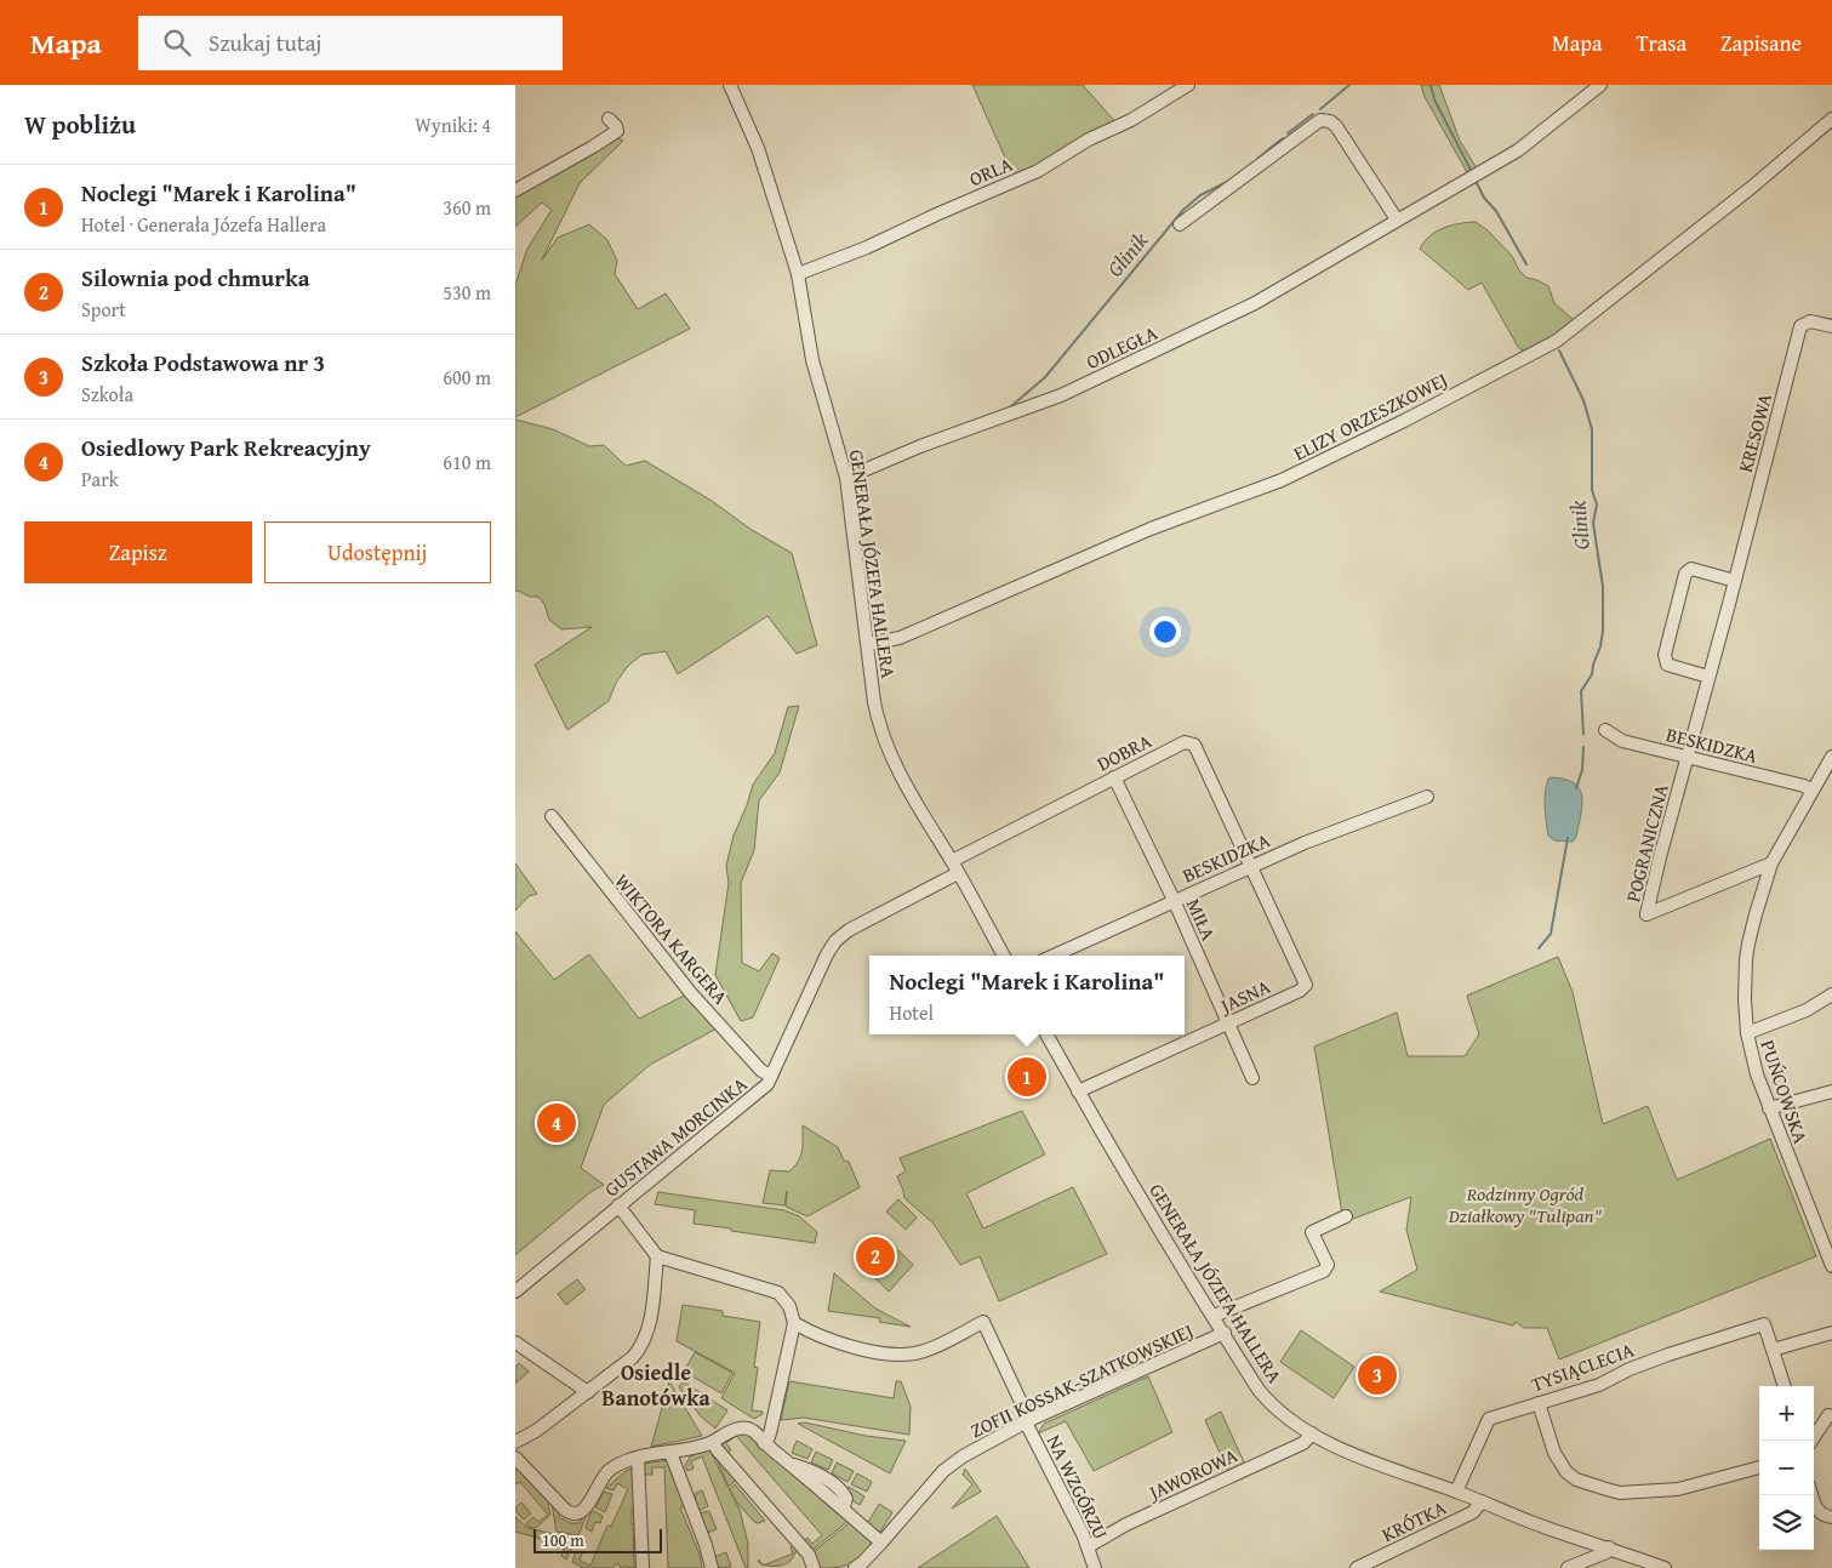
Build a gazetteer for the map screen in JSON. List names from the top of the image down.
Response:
{
  "streets": {
    "street": [
      "ORLA",
      "ODLEGŁA",
      "ELIZY ORZESZKOWEJ",
      "KRESOWA",
      "GENERAŁA JÓZEFA HALLERA",
      "BESKIDZKA",
      "DOBRA",
      "POGRANICZNA",
      "MIŁA",
      "WIKTORA KARGERA",
      "JASNA",
      "PUŃCOWSKA",
      "GUSTAWA MORCINKA",
      "TYSIĄCLECIA",
      "ZOFII KOSSAK-SZATKOWSKIEJ",
      "JAWOROWA",
      "NA WZGÓRZU",
      "KRÓTKA"
    ]
  },
  "crossings": [
    ["ORLA", "GENERAŁA JÓZEFA HALLERA"],
    ["ODLEGŁA", "GENERAŁA JÓZEFA HALLERA"],
    ["ELIZY ORZESZKOWEJ", "GENERAŁA JÓZEFA HALLERA"],
    ["KRESOWA", "BESKIDZKA"],
    ["KRESOWA", "POGRANICZNA"],
    ["GENERAŁA JÓZEFA HALLERA", "DOBRA"],
    ["GENERAŁA JÓZEFA HALLERA", "JASNA"],
    ["GENERAŁA JÓZEFA HALLERA", "GUSTAWA MORCINKA"],
    ["GENERAŁA JÓZEFA HALLERA", "TYSIĄCLECIA"],
    ["GENERAŁA JÓZEFA HALLERA", "ZOFII KOSSAK-SZATKOWSKIEJ"],
    ["GENERAŁA JÓZEFA HALLERA", "JAWOROWA"],
    ["GENERAŁA JÓZEFA HALLERA", "KRÓTKA"],
    ["BESKIDZKA", "DOBRA"],
    ["BESKIDZKA", "POGRANICZNA"],
    ["BESKIDZKA", "MIŁA"],
    ["BESKIDZKA", "JASNA"],
    ["BESKIDZKA", "PUŃCOWSKA"],
    ["DOBRA", "MIŁA"],
    ["DOBRA", "JASNA"],
    ["DOBRA", "GUSTAWA MORCINKA"],
    ["POGRANICZNA", "PUŃCOWSKA"],
    ["MIŁA", "JASNA"],
    ["WIKTORA KARGERA", "GUSTAWA MORCINKA"],
    ["ZOFII KOSSAK-SZATKOWSKIEJ", "NA WZGÓRZU"],
    ["JAWOROWA", "NA WZGÓRZU"]
  ],
  "districts": ["Osiedle Banotówka"],
  "water": ["Glinik"],
  "parks": ["Rodzinny Ogród Działkowy \"Tulipan\""],
  "scale_bar": "100 m",
  "page": {
    "header": "Mapa",
    "search": "Szukaj tutaj",
    "nav": ["Mapa", "Trasa", "Zapisane"],
    "heading": ["W pobliżu", "Wyniki: 4"],
    "list": [
      {
        "mark": "1",
        "name": "Noclegi \"Marek i Karolina\"",
        "note": "Hotel · Generała Józefa Hallera",
        "value": "360 m"
      },
      {
        "mark": "2",
        "name": "Silownia pod chmurka",
        "note": "Sport",
        "value": "530 m"
      },
      {
        "mark": "3",
        "name": "Szkoła Podstawowa nr 3",
        "note": "Szkoła",
        "value": "600 m"
      },
      {
        "mark": "4",
        "name": "Osiedlowy Park Rekreacyjny",
        "note": "Park",
        "value": "610 m"
      }
    ],
    "buttons": ["Zapisz", "Udostępnij"],
    "popup": ["Noclegi \"Marek i Karolina\"", "Hotel"],
    "pins": [
      "1",
      "4",
      "2",
      "3"
    ],
    "map_buttons": ["+", "−"],
    "scale": "100 m"
  }
}
